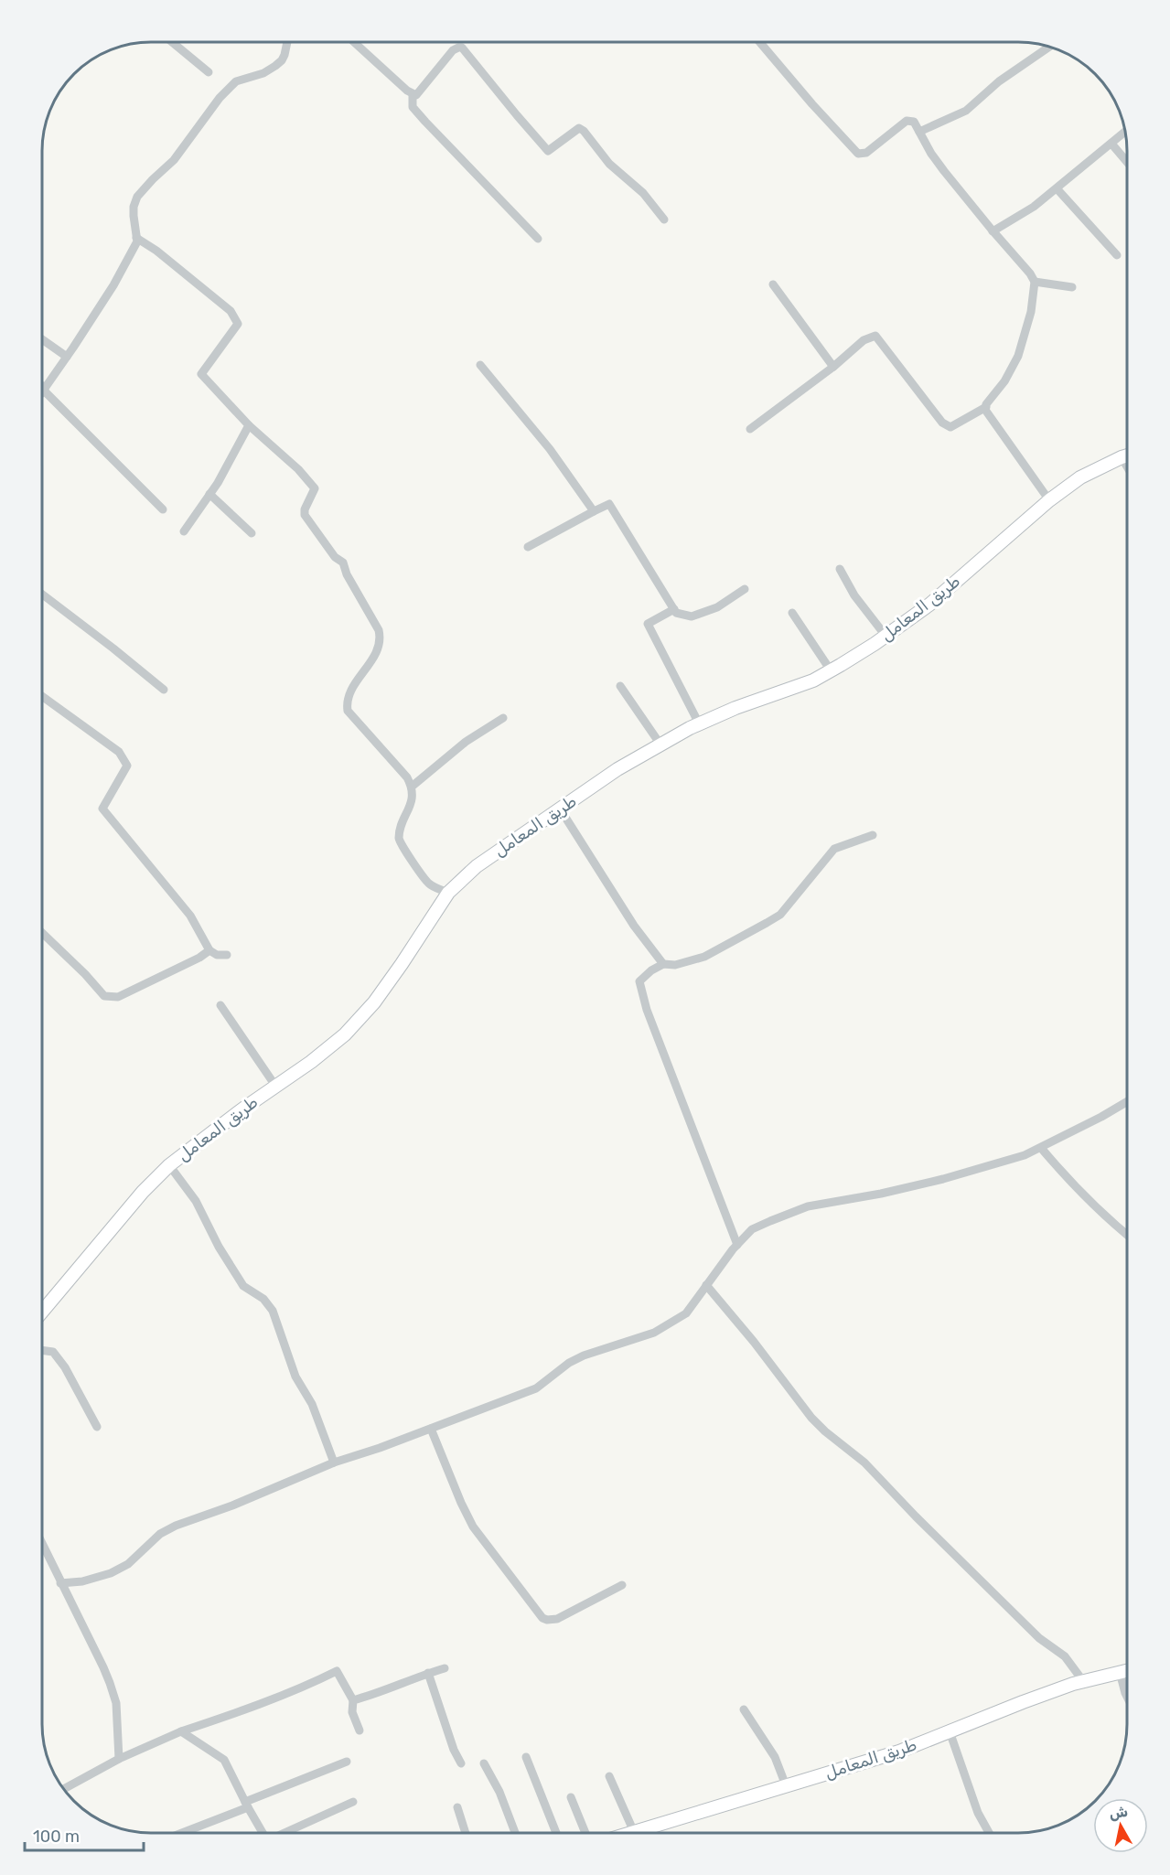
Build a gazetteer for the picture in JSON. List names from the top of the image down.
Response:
{
  "streets": {
    "main road": ["طريق المعامل"]
  },
  "scale_bar": "100 m",
  "north": "top"
}
